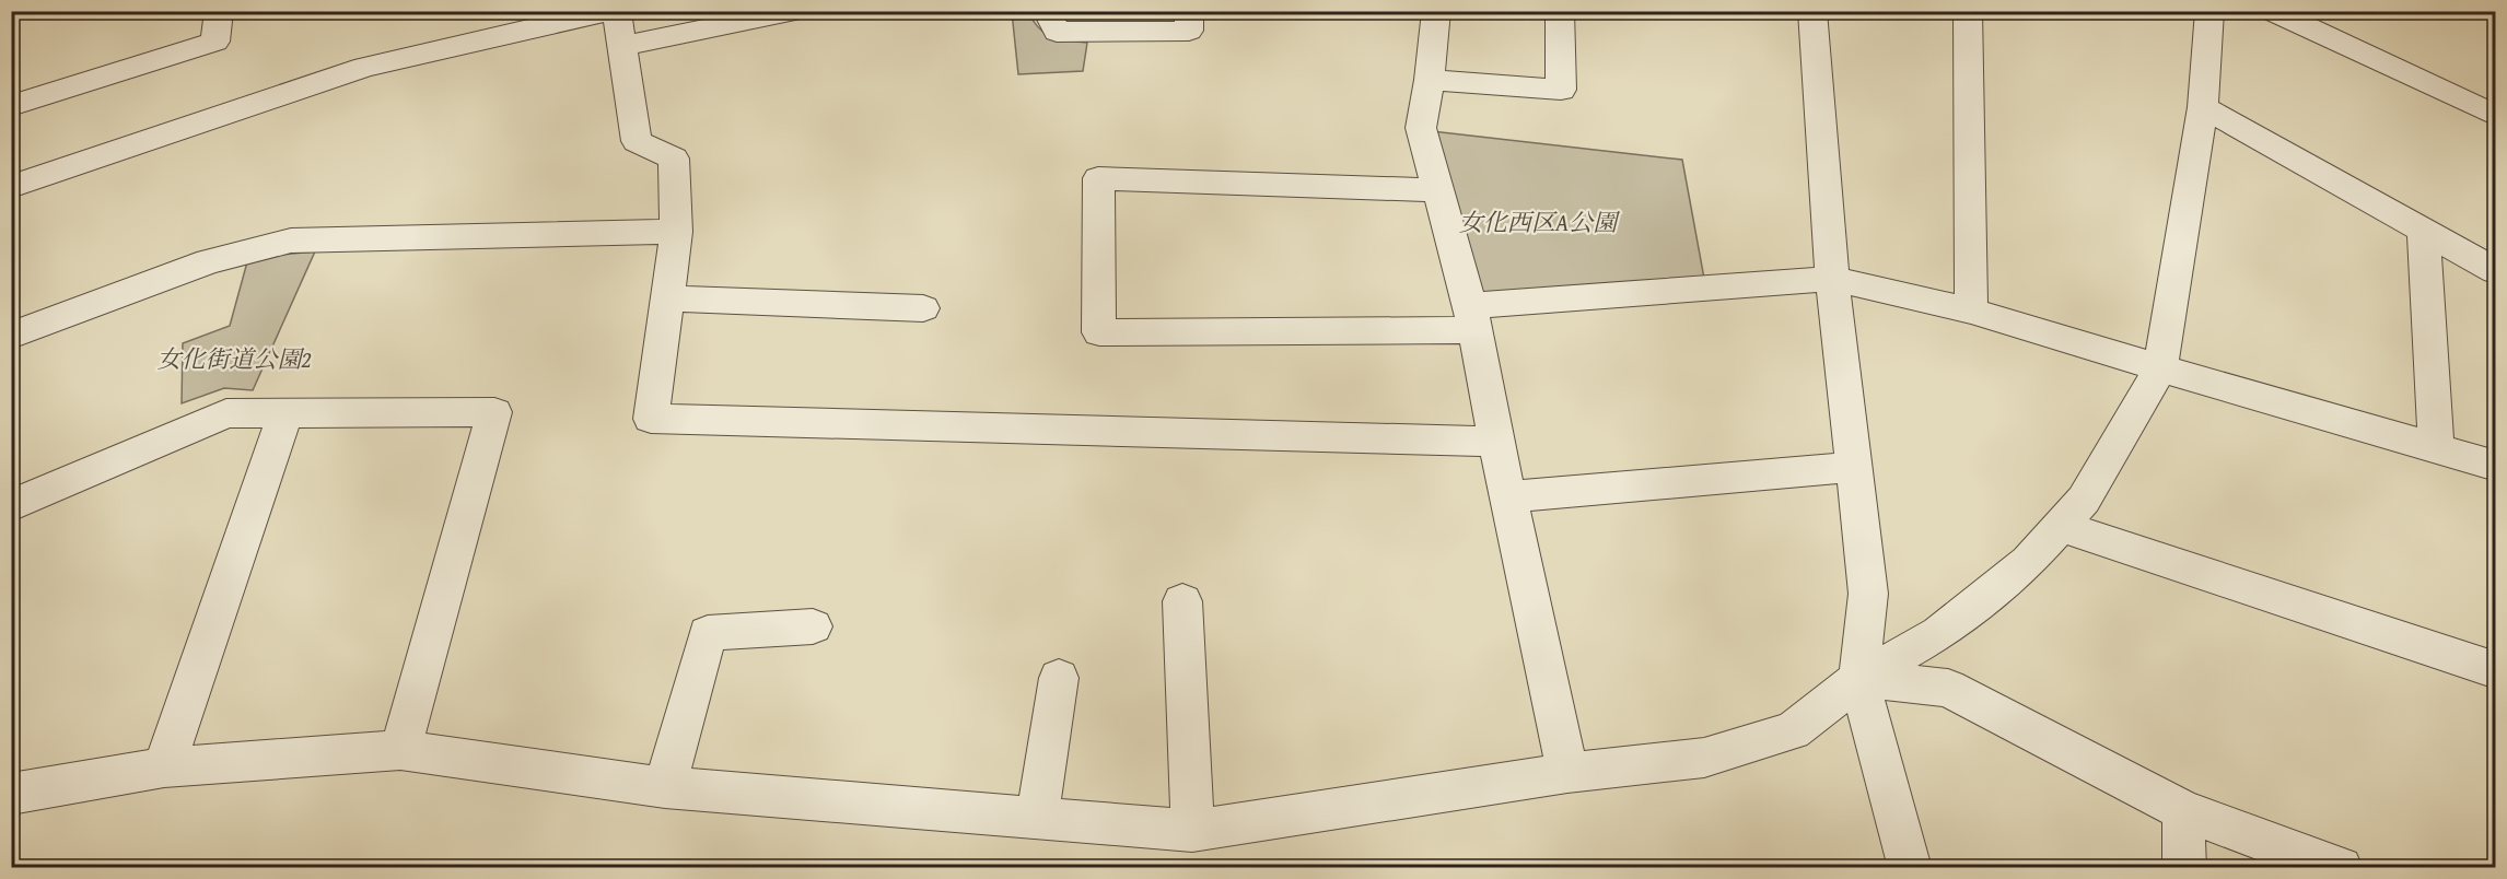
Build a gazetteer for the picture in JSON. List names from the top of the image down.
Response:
{
  "parks": ["女化西区A公園", "女化街道公園2"]
}
